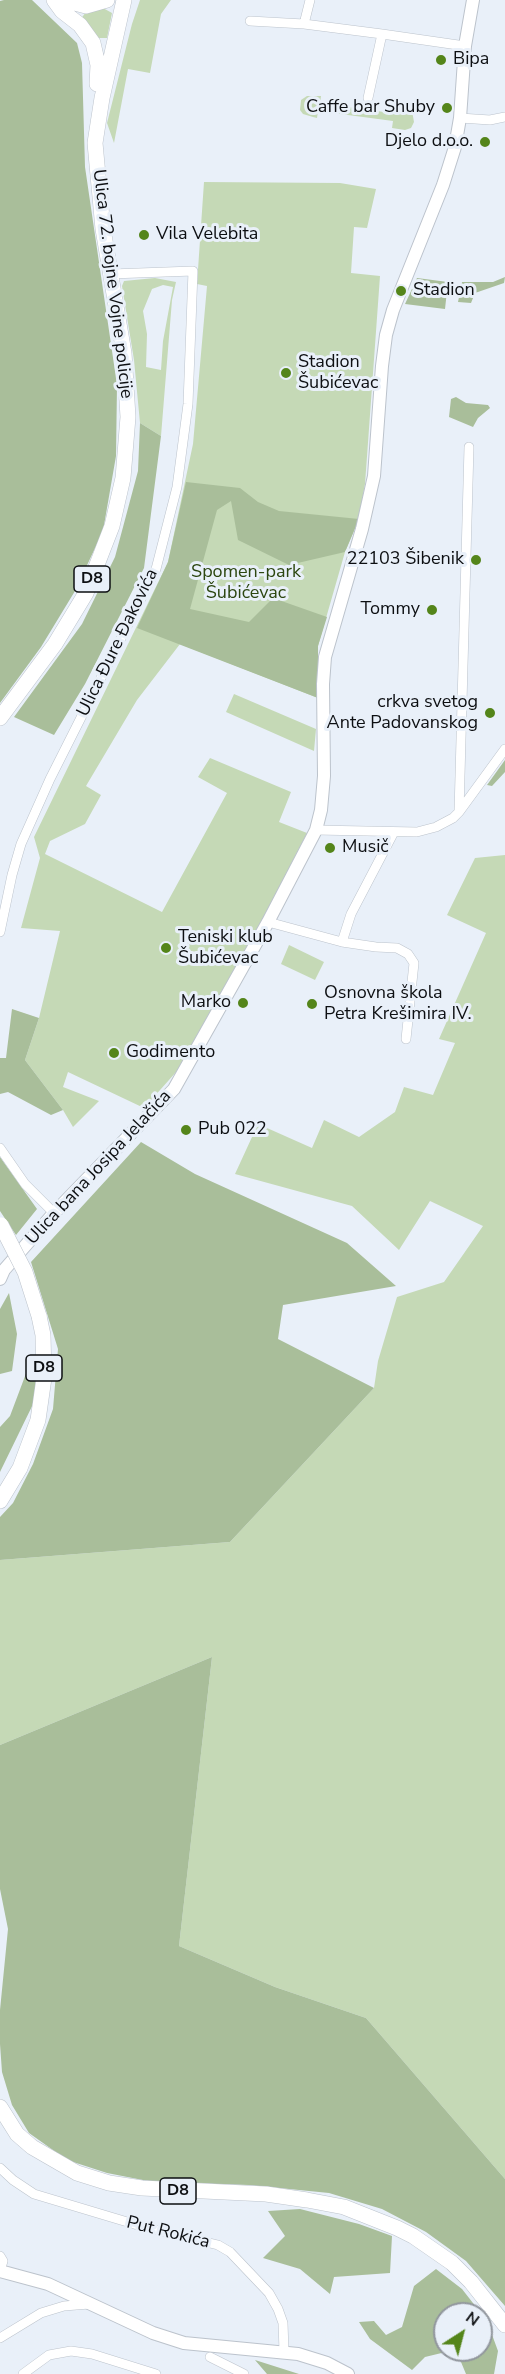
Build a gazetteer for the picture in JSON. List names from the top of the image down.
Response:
{
  "streets": {
    "main road": ["Ulica 72. bojne Vojne policije", "D8"],
    "street": ["Ulica Đure Đakovića", "Ulica bana Josipa Jelačića", "Put Rokića"]
  },
  "crossings": [
    ["Ulica 72. bojne Vojne policije", "Ulica Đure Đakovića"]
  ],
  "parks": ["Spomen-park Šubićevac"],
  "places": [
    "Bipa",
    "Caffe bar Shuby",
    "Djelo d.o.o.",
    "Vila Velebita",
    "Stadion",
    "Stadion Šubićevac",
    "22103 Šibenik",
    "Tommy",
    "crkva svetog Ante Padovanskog",
    "Musič",
    "Teniski klub Šubićevac",
    "Marko",
    "Osnovna škola Petra Krešimira IV.",
    "Godimento",
    "Pub 022"
  ],
  "north": "top right"
}
